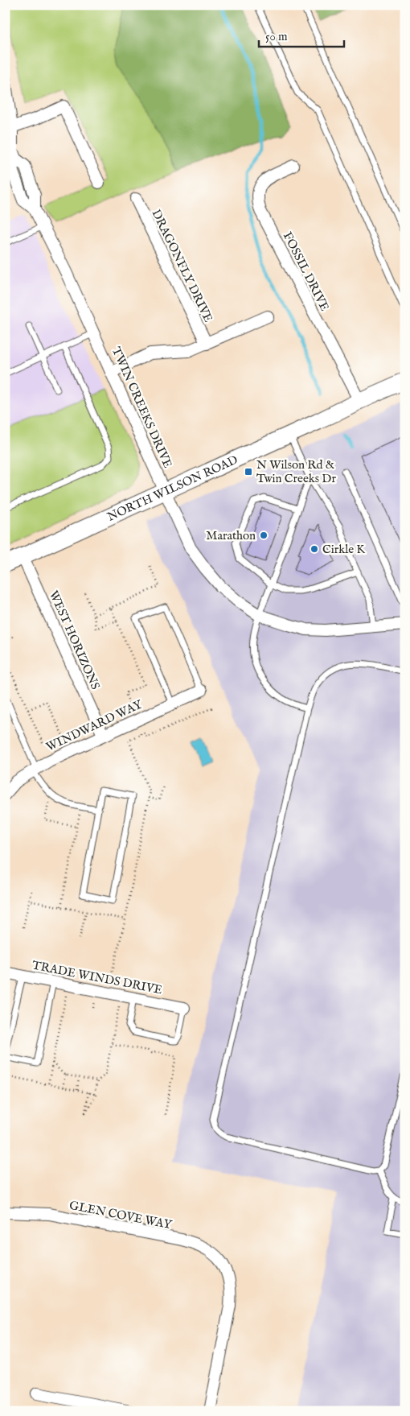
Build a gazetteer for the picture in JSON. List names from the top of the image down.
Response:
{
  "streets": {
    "main road": ["NORTH WILSON ROAD"],
    "street": [
      "DRAGONFLY DRIVE",
      "FOSSIL DRIVE",
      "TWIN CREEKS DRIVE",
      "WEST HORIZONS",
      "WINDWARD WAY",
      "TRADE WINDS DRIVE",
      "GLEN COVE WAY"
    ]
  },
  "crossings": [
    ["FOSSIL DRIVE", "NORTH WILSON ROAD"],
    ["TWIN CREEKS DRIVE", "NORTH WILSON ROAD"],
    ["NORTH WILSON ROAD", "WEST HORIZONS"],
    ["WEST HORIZONS", "WINDWARD WAY"]
  ],
  "places": {
    "transit": ["N Wilson Rd & Twin Creeks Dr"],
    "other": ["Marathon", "Cirkle K"]
  },
  "scale_bar": "50 m"
}
